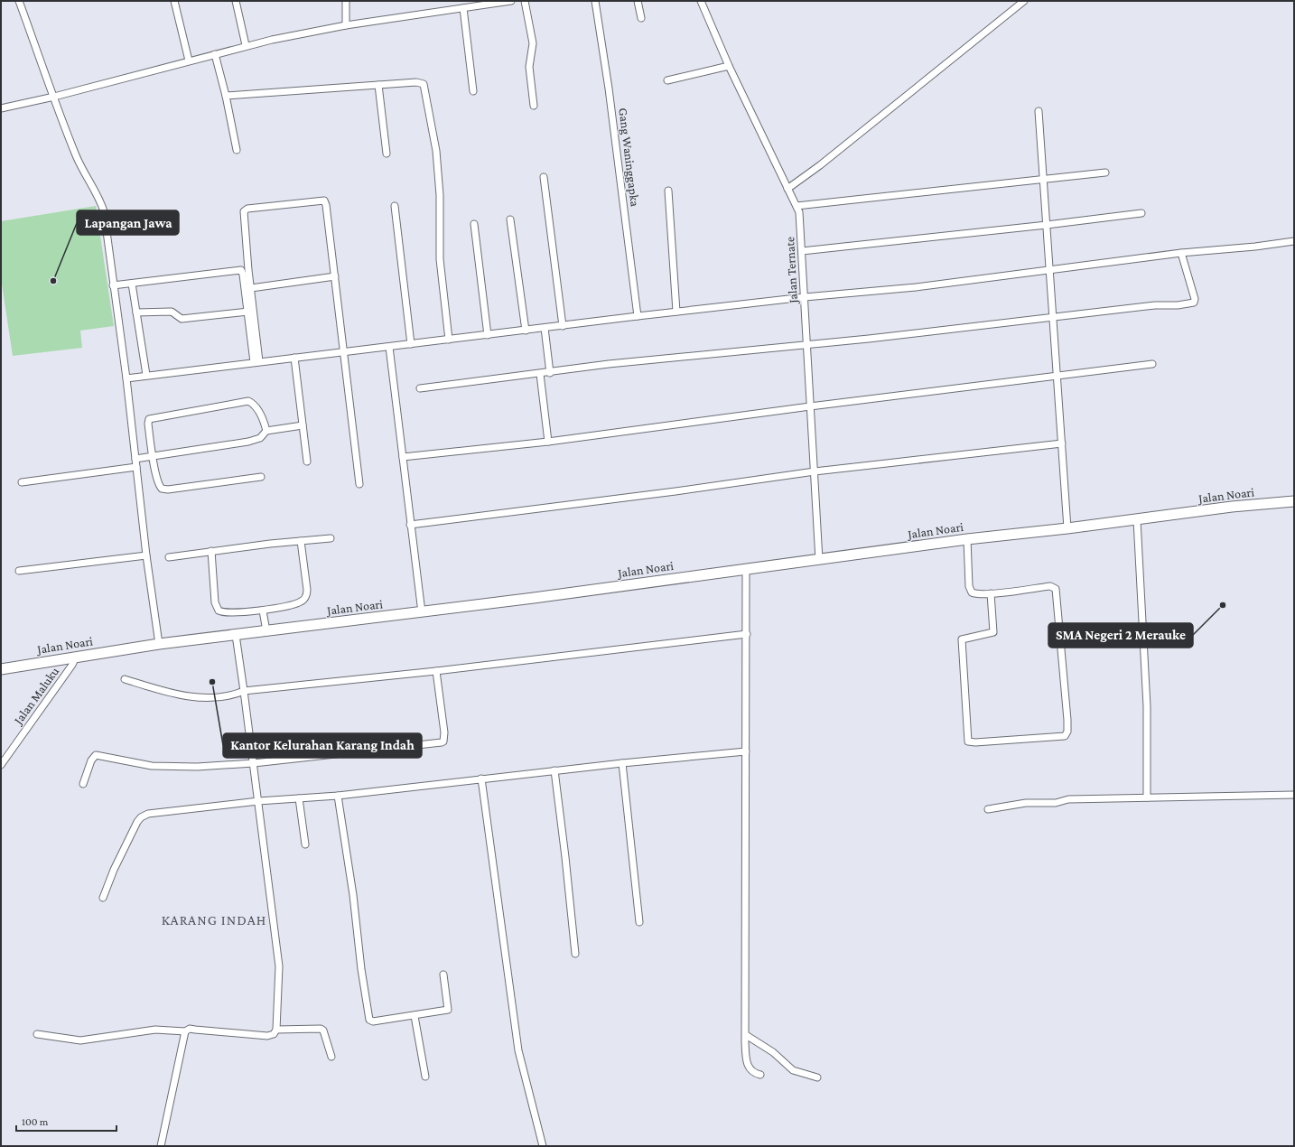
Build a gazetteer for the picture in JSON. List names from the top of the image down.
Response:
{
  "streets": {
    "street": [
      "Gang Waninggapka",
      "Jalan Ternate",
      "Jalan Noari",
      "Jalan Maluku"
    ]
  },
  "crossings": [
    ["Jalan Ternate", "Jalan Noari"],
    ["Jalan Noari", "Jalan Maluku"]
  ],
  "districts": ["KARANG INDAH"],
  "places": ["Lapangan Jawa", "SMA Negeri 2 Merauke", "Kantor Kelurahan Karang Indah"],
  "scale_bar": "100 m"
}
